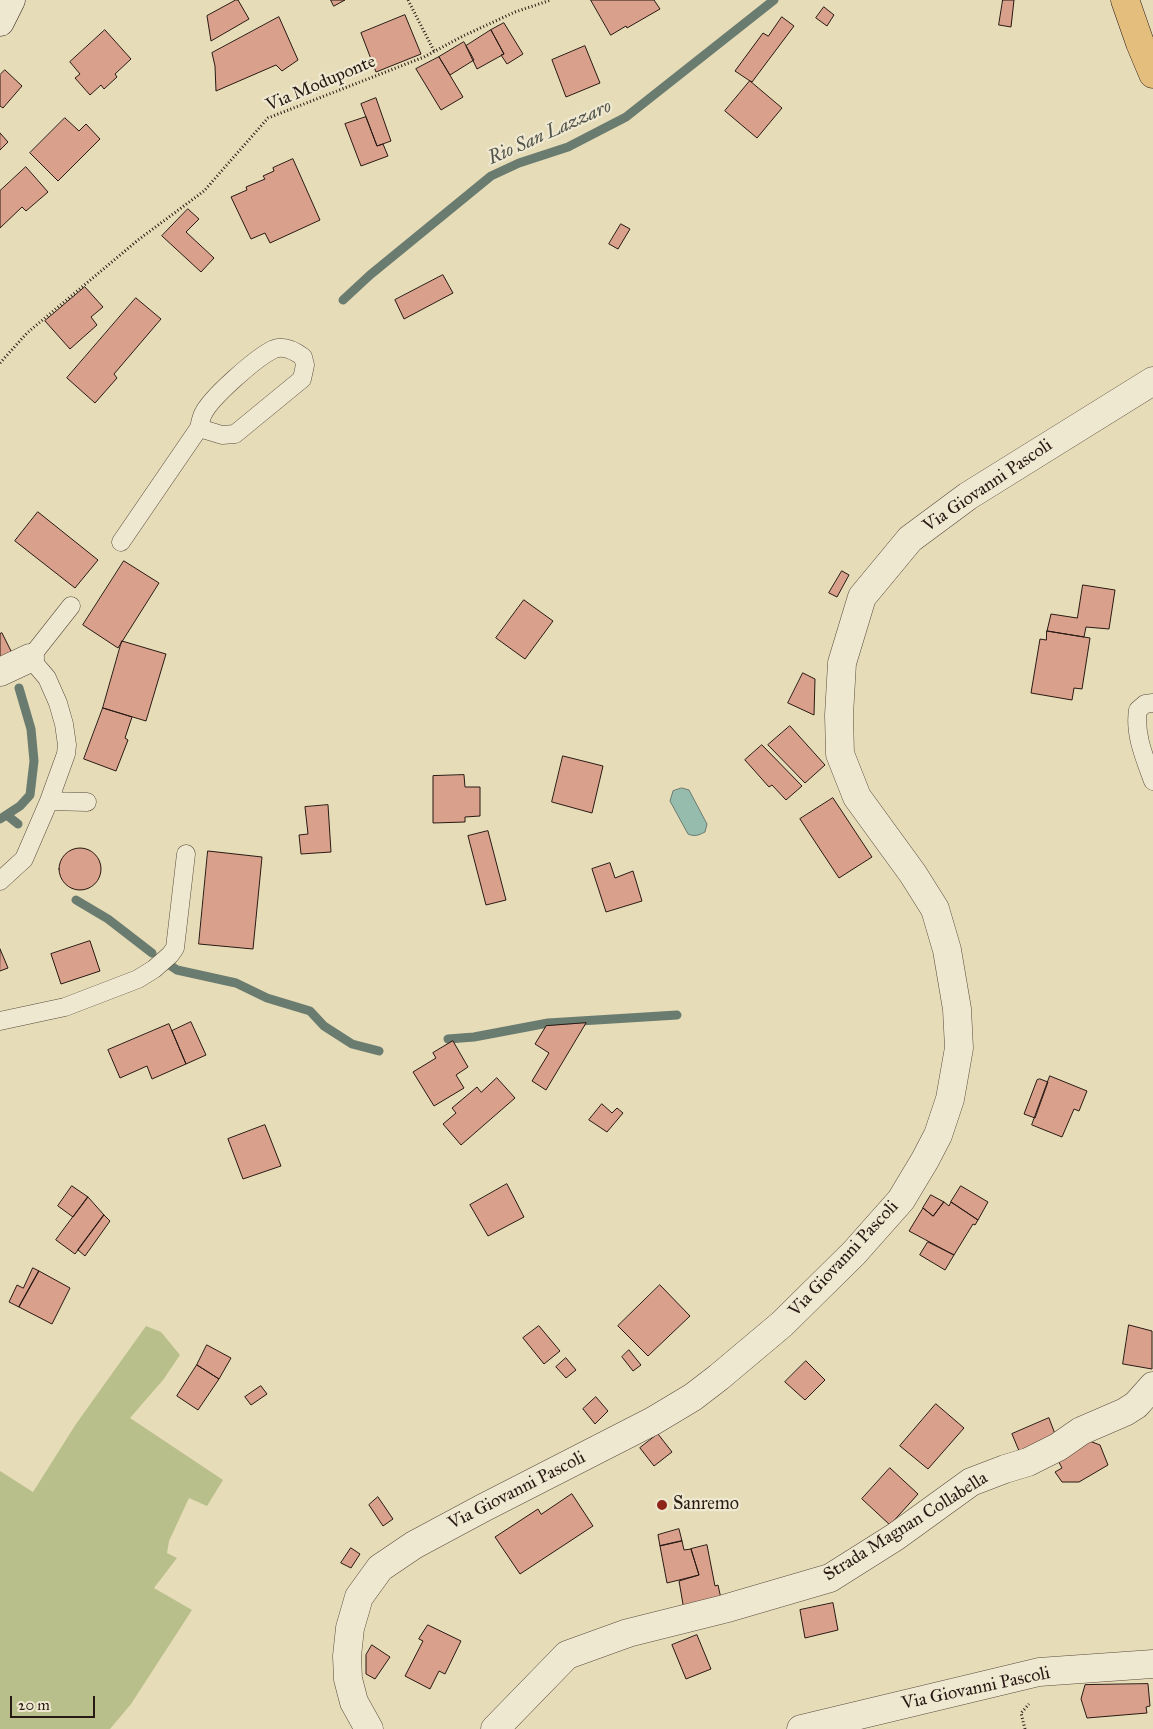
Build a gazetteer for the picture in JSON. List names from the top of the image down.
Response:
{
  "streets": {
    "street": ["Via Giovanni Pascoli", "Strada Magnan Collabella"],
    "path": ["Via Moduponte"]
  },
  "water": ["Rio San Lazzaro"],
  "places": ["Sanremo"],
  "scale_bar": "20 m"
}
